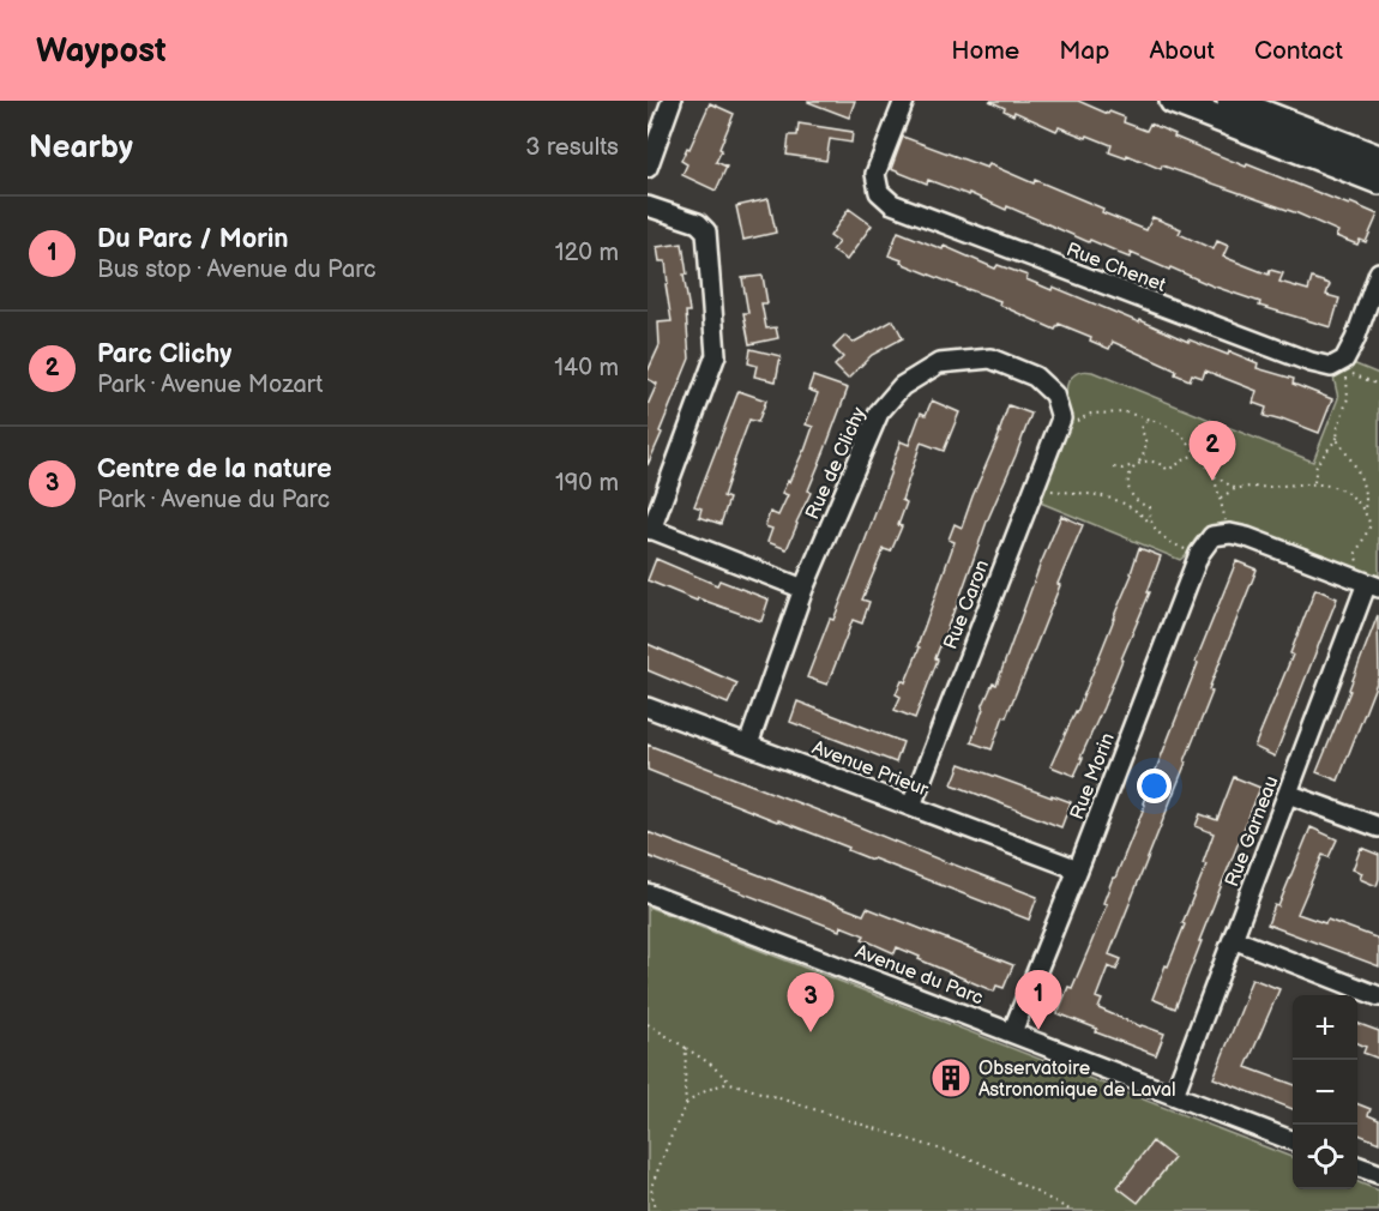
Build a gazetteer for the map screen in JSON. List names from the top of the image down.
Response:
{
  "streets": {
    "street": [
      "Rue Chenet",
      "Rue de Clichy",
      "Rue Caron",
      "Avenue Prieur",
      "Rue Morin",
      "Rue Garneau",
      "Avenue du Parc"
    ]
  },
  "crossings": [
    ["Rue de Clichy", "Rue Caron"],
    ["Rue de Clichy", "Avenue Prieur"],
    ["Rue Caron", "Avenue Prieur"],
    ["Avenue Prieur", "Rue Morin"],
    ["Rue Morin", "Avenue du Parc"],
    ["Rue Garneau", "Avenue du Parc"]
  ],
  "places": {
    "building": ["Observatoire Astronomique de Laval"]
  },
  "page": {
    "header": "Waypost",
    "nav": [
      "Home",
      "Map",
      "About",
      "Contact"
    ],
    "heading": ["Nearby", "3 results"],
    "list": [
      {
        "mark": "1",
        "name": "Du Parc / Morin",
        "note": "Bus stop · Avenue du Parc",
        "value": "120 m"
      },
      {
        "mark": "2",
        "name": "Parc Clichy",
        "note": "Park · Avenue Mozart",
        "value": "140 m"
      },
      {
        "mark": "3",
        "name": "Centre de la nature",
        "note": "Park · Avenue du Parc",
        "value": "190 m"
      }
    ],
    "pins": ["2", "1", "3"],
    "map_buttons": ["+", "−"]
  }
}
